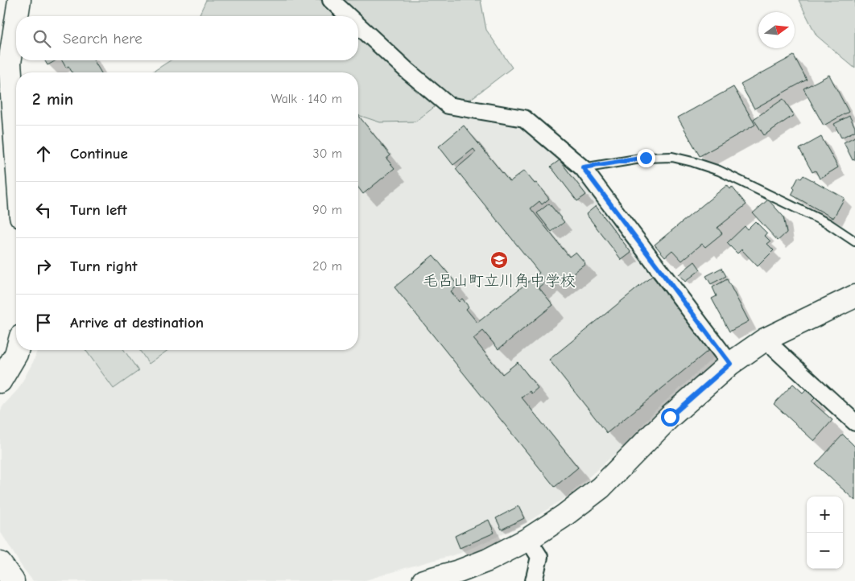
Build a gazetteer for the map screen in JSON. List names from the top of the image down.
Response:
{
  "places": {
    "school or university": ["毛呂山町立川角中学校"]
  },
  "north": "right",
  "page": {
    "search": "Search here",
    "heading": ["2 min", "Walk · 140 m"],
    "list": [
      ["Continue", "30 m"],
      ["Turn left", "90 m"],
      ["Turn right", "20 m"],
      "Arrive at destination"
    ],
    "map_buttons": ["+", "−"]
  }
}
